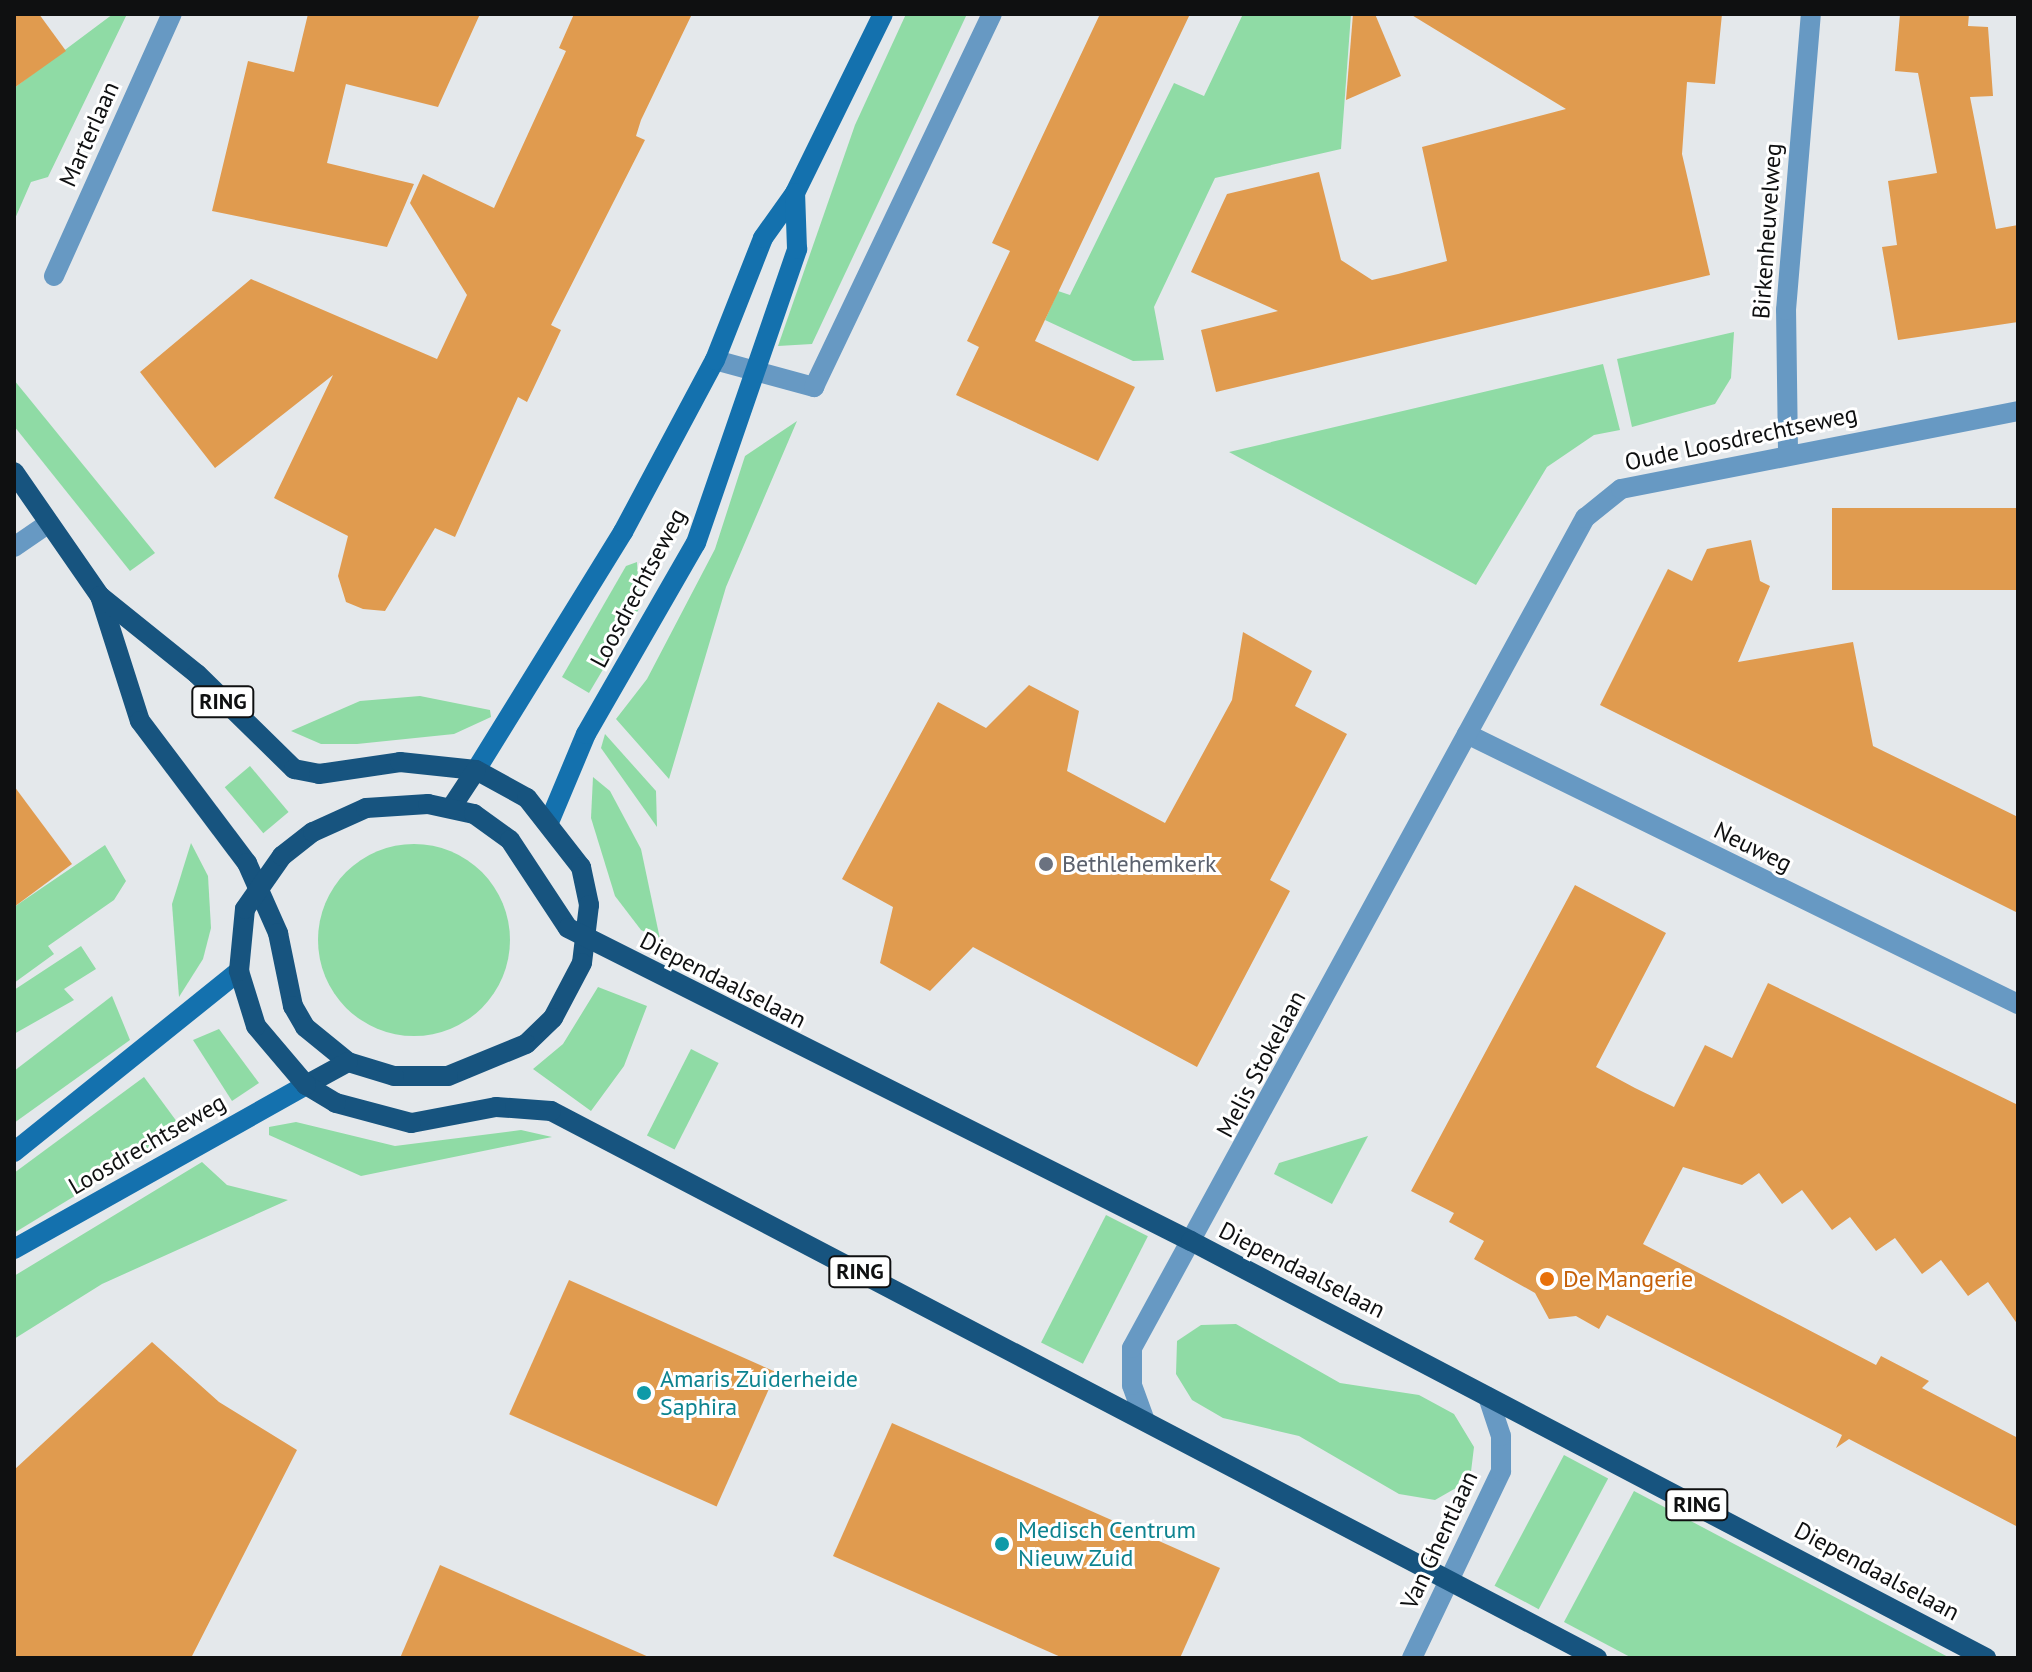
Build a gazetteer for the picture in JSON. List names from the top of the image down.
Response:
{
  "streets": {
    "main road": ["RING", "Diependaalselaan"],
    "street": [
      "Marterlaan",
      "Birkenheuvelweg",
      "Oude Loosdrechtseweg",
      "Loosdrechtseweg",
      "Neuweg",
      "Melis Stokelaan",
      "Van Ghentlaan"
    ]
  },
  "crossings": [
    ["Birkenheuvelweg", "Oude Loosdrechtseweg"],
    ["Oude Loosdrechtseweg", "Neuweg"],
    ["Oude Loosdrechtseweg", "Melis Stokelaan"],
    ["Loosdrechtseweg", "RING"],
    ["RING", "Diependaalselaan"],
    ["RING", "Melis Stokelaan"],
    ["RING", "Van Ghentlaan"],
    ["Neuweg", "Melis Stokelaan"],
    ["Diependaalselaan", "Melis Stokelaan"],
    ["Diependaalselaan", "Van Ghentlaan"]
  ],
  "places": [
    "Bethlehemkerk",
    "De Mangerie",
    "Amaris Zuiderheide Saphira",
    "Medisch Centrum Nieuw Zuid"
  ]
}
